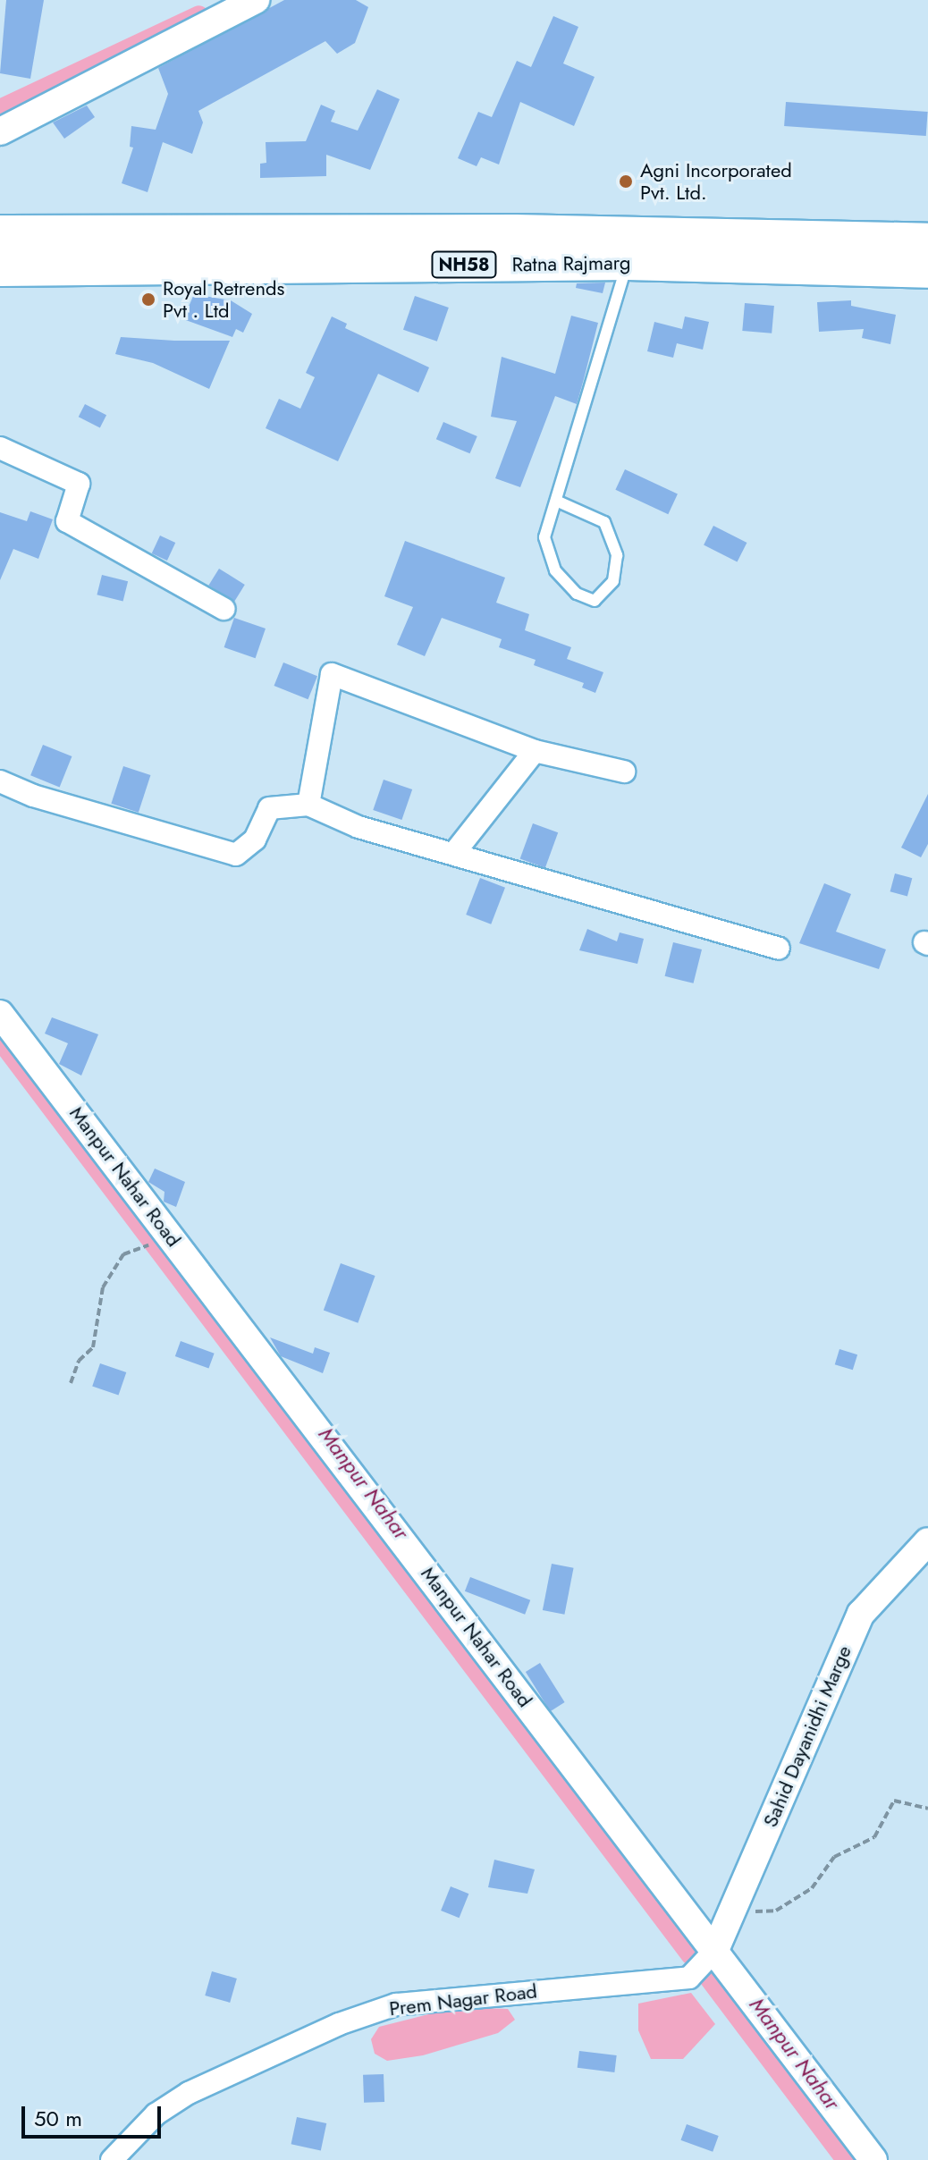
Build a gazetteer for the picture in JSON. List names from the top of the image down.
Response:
{
  "streets": {
    "highway": ["Ratna Rajmarg", "NH58"],
    "street": ["Manpur Nahar Road", "Sahid Dayanidhi Marge", "Prem Nagar Road"]
  },
  "crossings": [
    ["Manpur Nahar Road", "Sahid Dayanidhi Marge"],
    ["Manpur Nahar Road", "Prem Nagar Road"],
    ["Sahid Dayanidhi Marge", "Prem Nagar Road"]
  ],
  "water": ["Manpur Nahar"],
  "places": ["Agni Incorporated Pvt. Ltd.", "Royal Retrends Pvt . Ltd"],
  "scale_bar": "50 m"
}
